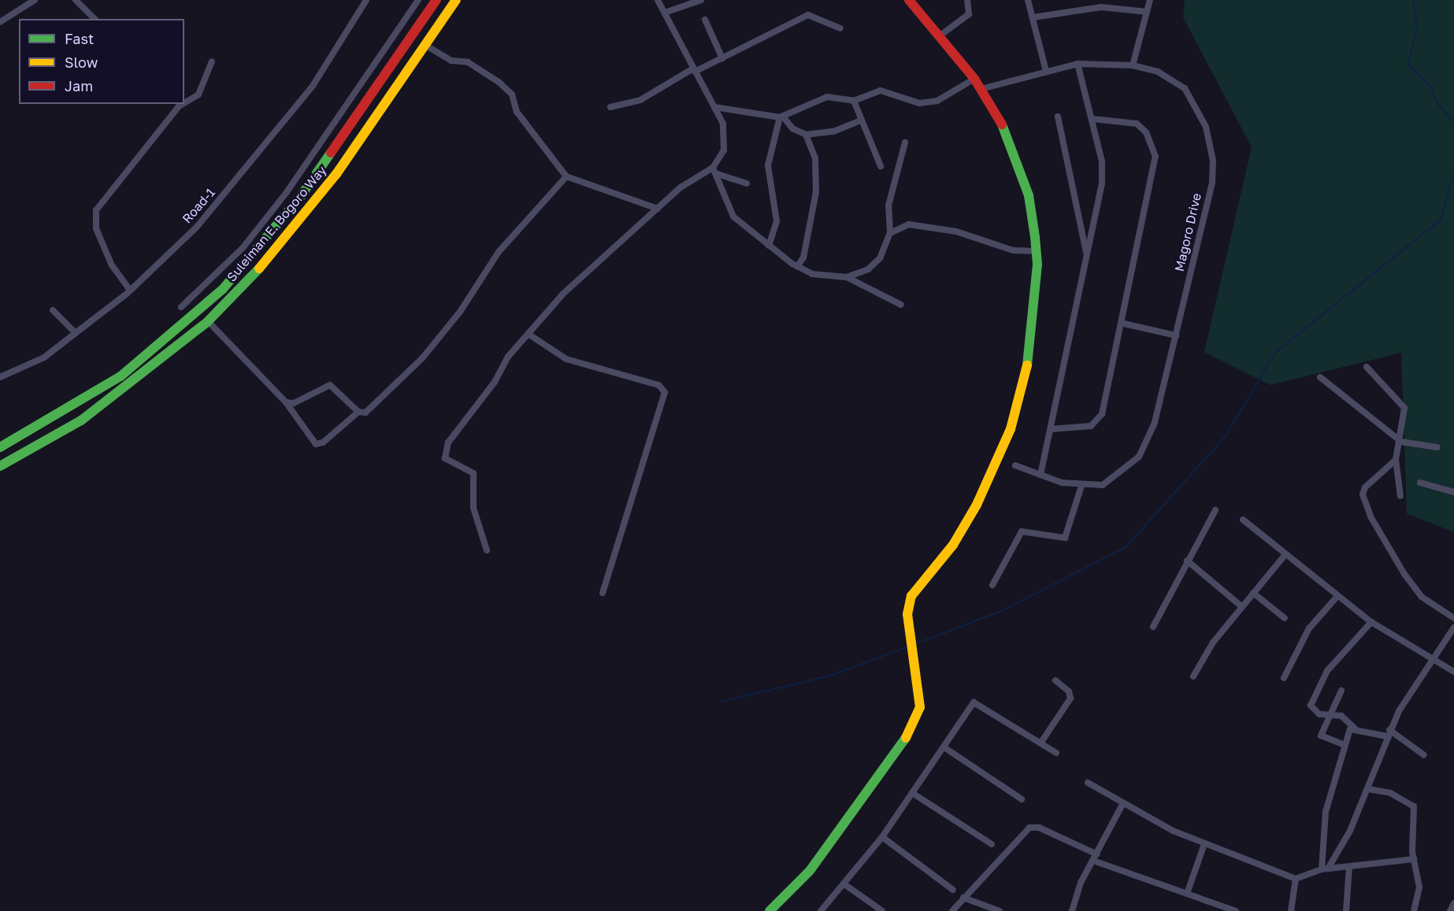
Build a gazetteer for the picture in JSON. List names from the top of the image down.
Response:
{
  "streets": {
    "street": ["Road-1", "Suleiman E. Bogoro Way", "Magoro Drive"]
  },
  "legend": ["Fast", "Slow", "Jam"]
}
